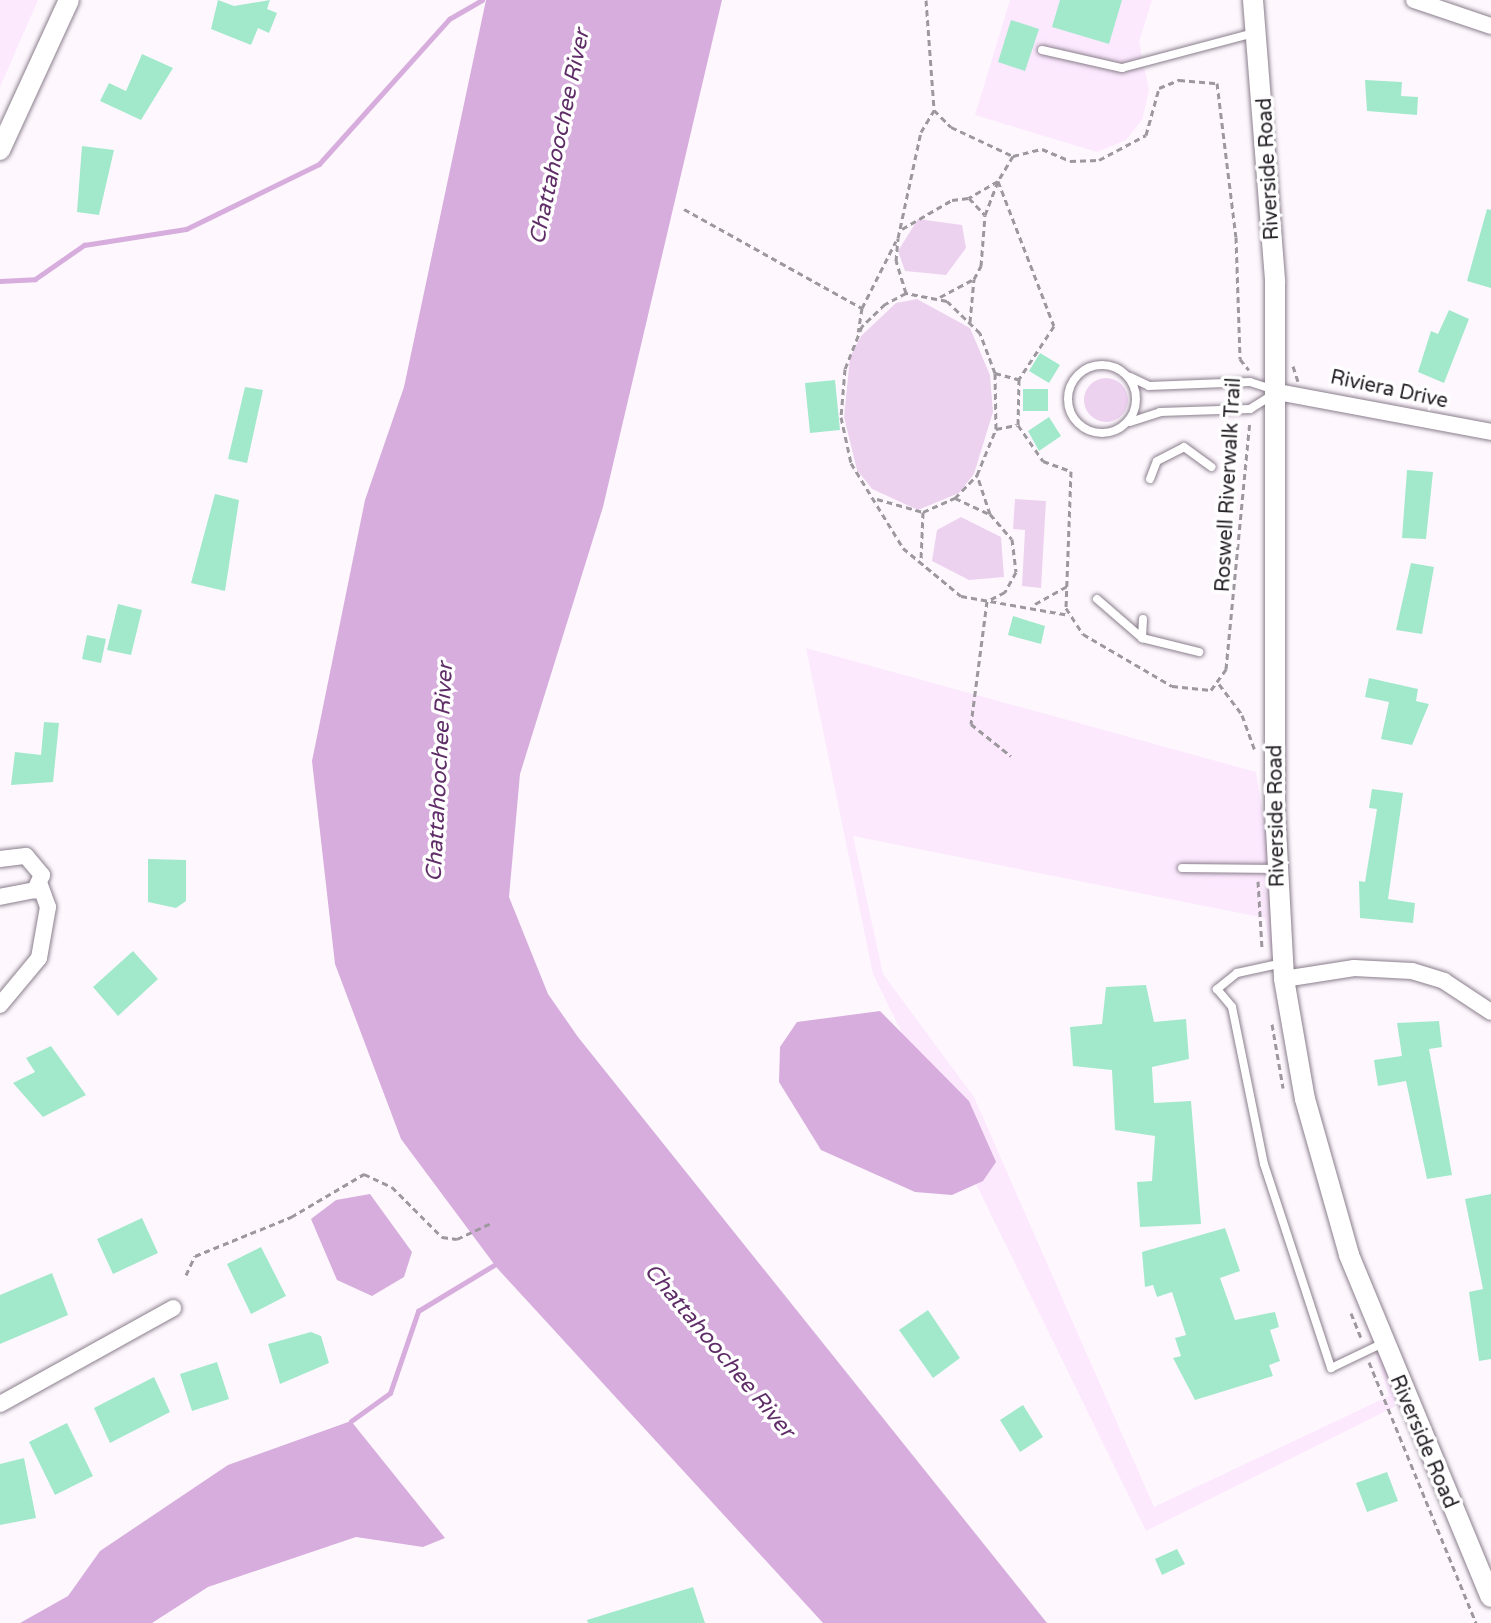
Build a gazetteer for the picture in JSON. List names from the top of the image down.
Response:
{
  "streets": {
    "street": ["Riverside Road", "Riviera Drive"],
    "path": ["Roswell Riverwalk Trail"]
  },
  "crossings": [
    ["Riverside Road", "Riviera Drive"]
  ],
  "water": ["Chattahoochee River"]
}
